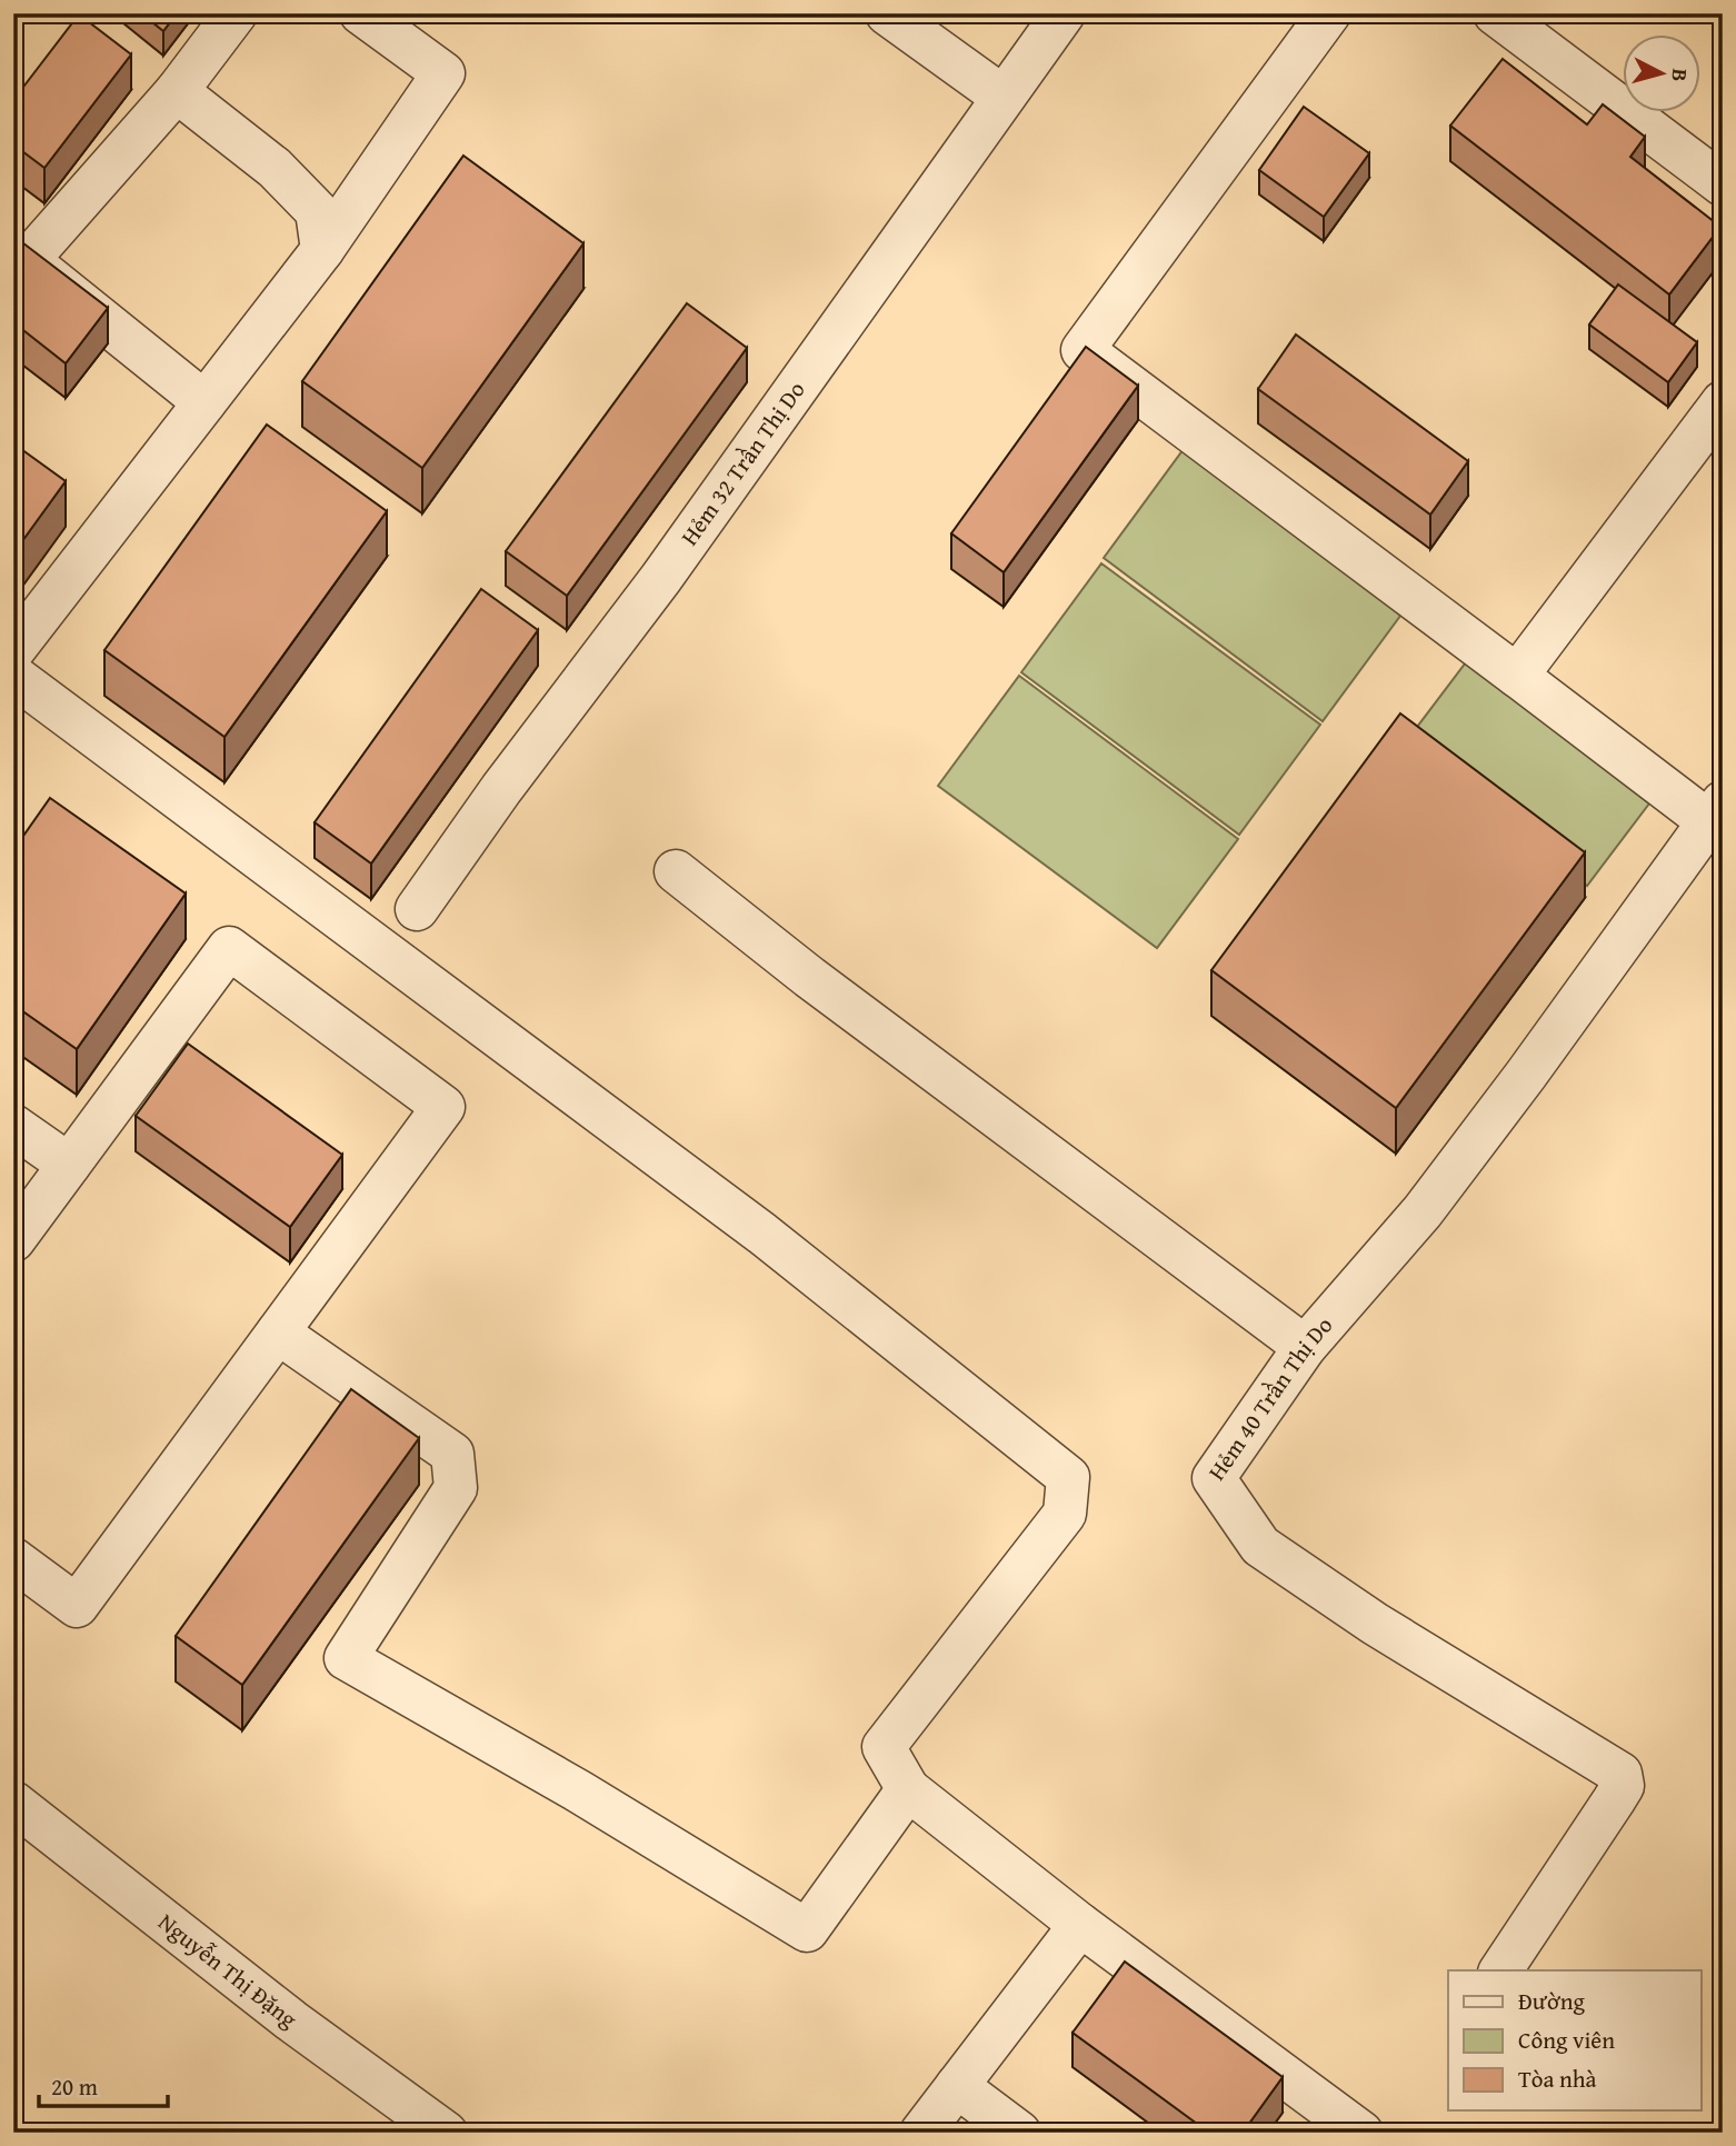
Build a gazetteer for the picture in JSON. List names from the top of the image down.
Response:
{
  "streets": {
    "street": ["Hẻm 32 Trần Thị Do", "Hẻm 40 Trần Thị Do", "Nguyễn Thị Đặng"]
  },
  "legend": ["Đường", "Công viên", "Tòa nhà"],
  "scale_bar": "20 m",
  "north": "right"
}
